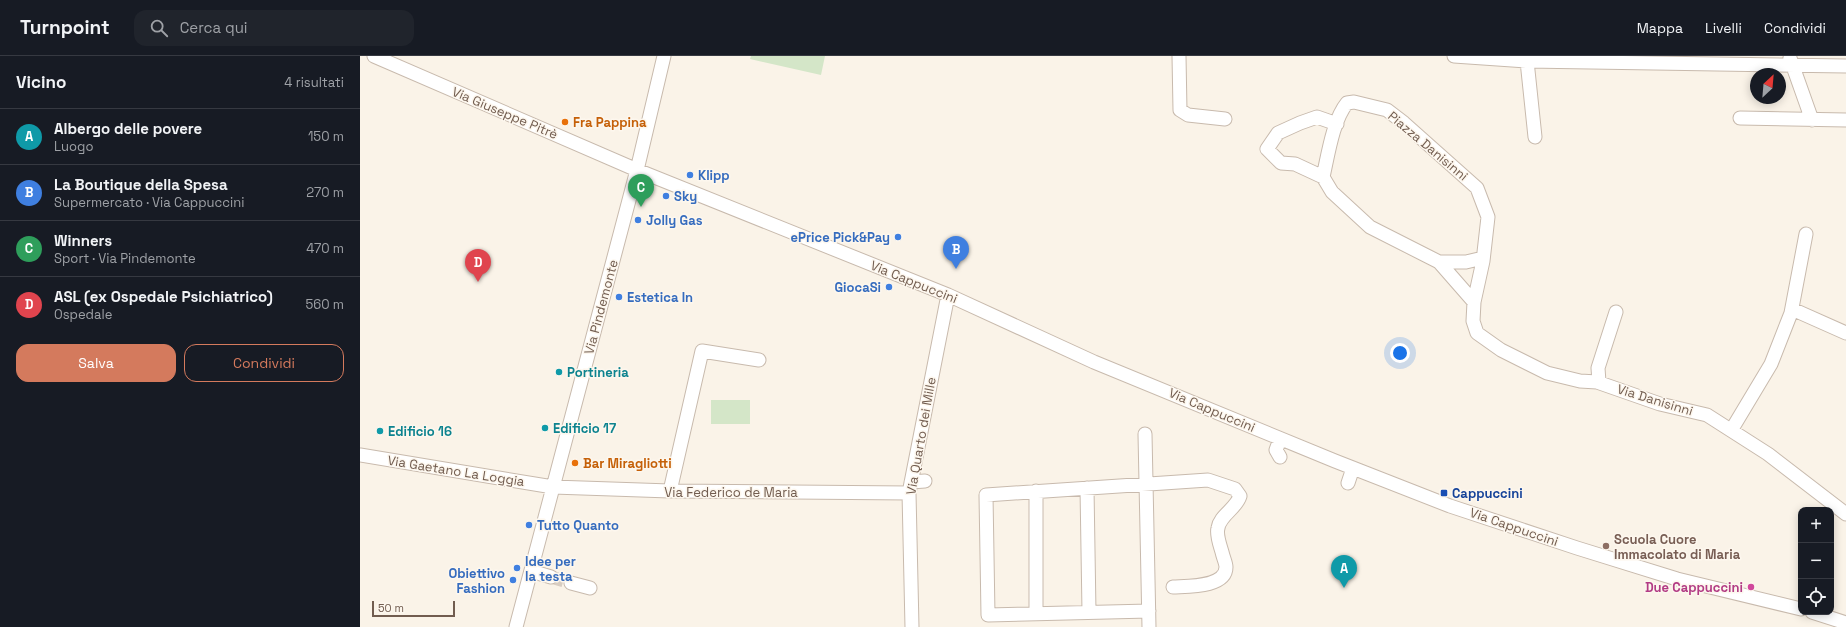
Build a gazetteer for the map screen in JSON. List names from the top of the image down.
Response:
{
  "streets": {
    "street": [
      "Via Giuseppe Pitrè",
      "Piazza Danisinni",
      "Via Cappuccini",
      "Via Pindemonte",
      "Via Danisinni",
      "Via Quarto dei Mille",
      "Via Gaetano La Loggia",
      "Via Federico de Maria"
    ]
  },
  "crossings": [
    ["Via Giuseppe Pitrè", "Via Cappuccini"],
    ["Via Giuseppe Pitrè", "Via Pindemonte"],
    ["Piazza Danisinni", "Via Danisinni"],
    ["Via Cappuccini", "Via Pindemonte"],
    ["Via Cappuccini", "Via Quarto dei Mille"],
    ["Via Pindemonte", "Via Gaetano La Loggia"],
    ["Via Pindemonte", "Via Federico de Maria"],
    ["Via Quarto dei Mille", "Via Federico de Maria"],
    ["Via Gaetano La Loggia", "Via Federico de Maria"]
  ],
  "places": {
    "other": [
      "Fra Pappina",
      "Klipp",
      "Sky",
      "Jolly Gas",
      "ePrice Pick&Pay",
      "GiocaSi",
      "Estetica In",
      "Portineria",
      "Edificio 17",
      "Edificio 16",
      "Bar Miragliotti",
      "Tutto Quanto",
      "Scuola Cuore Immacolato di Maria",
      "Idee per la testa",
      "Obiettivo Fashion",
      "Due Cappuccini"
    ],
    "transit": ["Cappuccini"]
  },
  "scale_bar": "50 m",
  "north": "top right",
  "page": {
    "header": "Turnpoint",
    "search": "Cerca qui",
    "nav": ["Mappa", "Livelli", "Condividi"],
    "heading": ["Vicino", "4 risultati"],
    "list": [
      {
        "mark": "A",
        "name": "Albergo delle povere",
        "note": "Luogo",
        "value": "150 m"
      },
      {
        "mark": "B",
        "name": "La Boutique della Spesa",
        "note": "Supermercato · Via Cappuccini",
        "value": "270 m"
      },
      {
        "mark": "C",
        "name": "Winners",
        "note": "Sport · Via Pindemonte",
        "value": "470 m"
      },
      {
        "mark": "D",
        "name": "ASL (ex Ospedale Psichiatrico)",
        "note": "Ospedale",
        "value": "560 m"
      }
    ],
    "pins": [
      "C",
      "B",
      "D",
      "A"
    ],
    "buttons": ["Salva", "Condividi"],
    "map_buttons": ["+", "−"],
    "scale": "50 m"
  }
}
